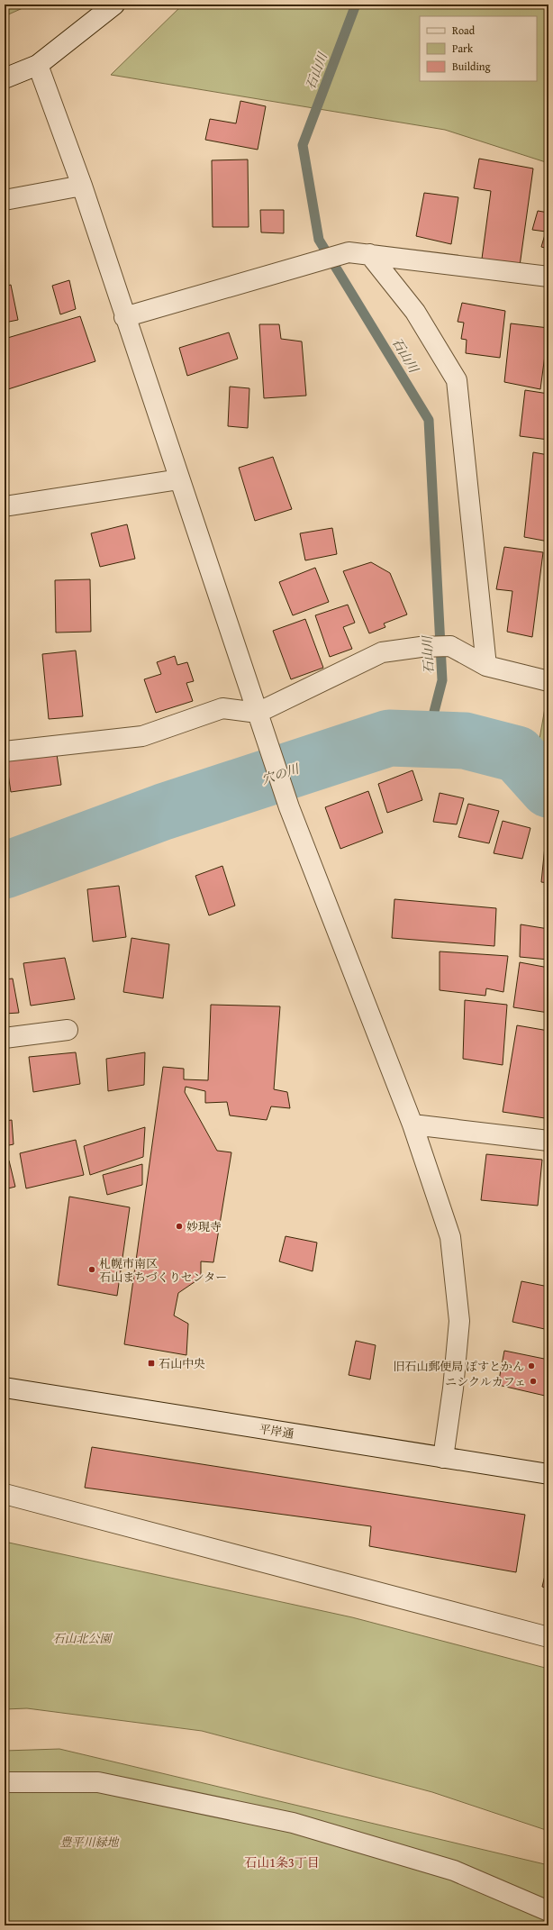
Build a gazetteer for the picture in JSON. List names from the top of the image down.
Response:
{
  "streets": {
    "street": ["平岸通"]
  },
  "districts": ["石山1条3丁目"],
  "water": ["石山川", "穴の川"],
  "parks": ["石山北公園", "豊平川緑地"],
  "places": {
    "other": [
      "妙現寺",
      "札幌市南区 石山まちづくりセンター",
      "旧石山郵便局 ぽすとかん",
      "ニシクルカフェ"
    ],
    "transit": ["石山中央"]
  },
  "legend": ["Road", "Park", "Building"]
}
